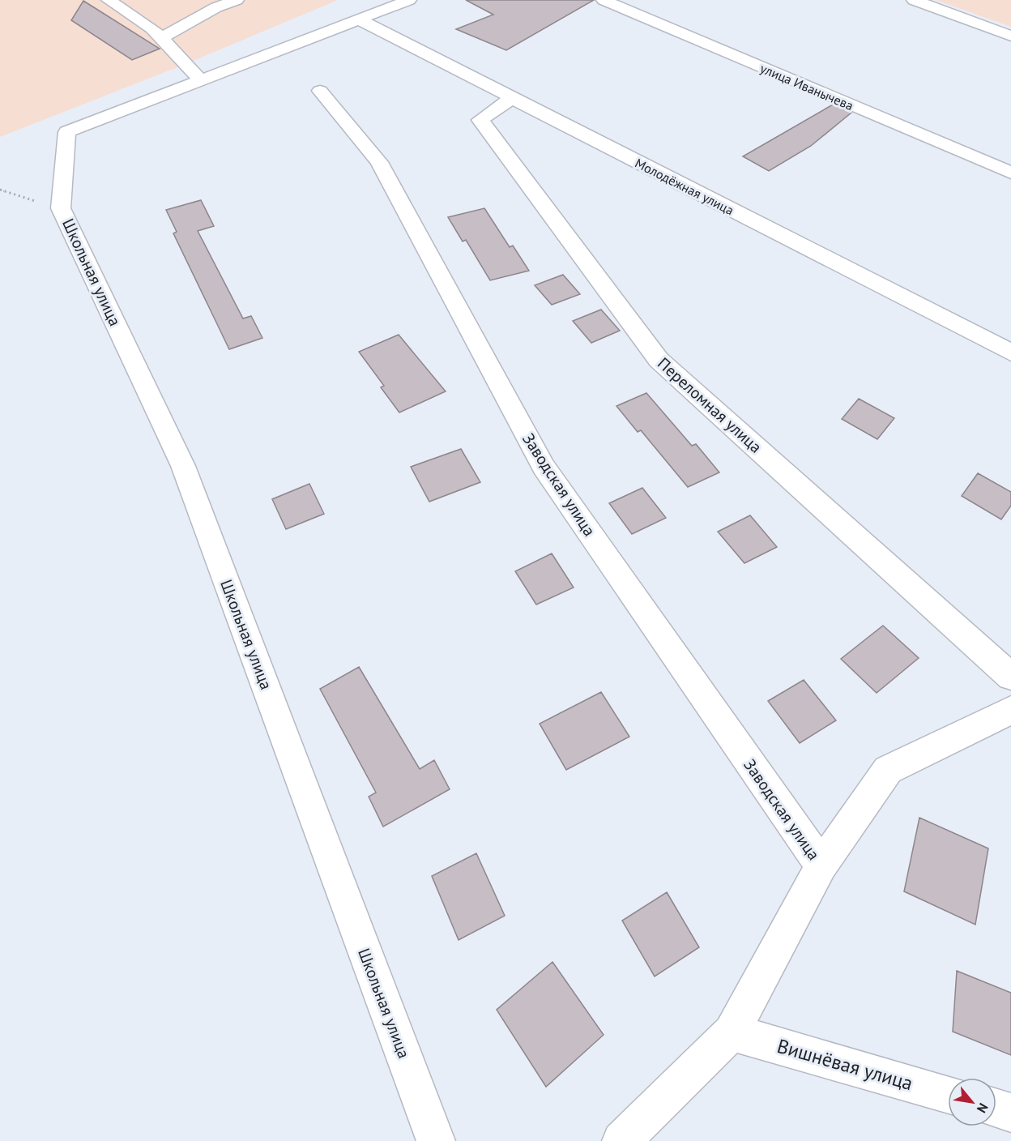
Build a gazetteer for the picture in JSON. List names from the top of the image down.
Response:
{
  "streets": {
    "street": [
      "улица Иванычева",
      "Молодёжная улица",
      "Школьная улица",
      "Переломная улица",
      "Заводская улица",
      "Вишнёвая улица"
    ]
  },
  "crossings": [
    ["Молодёжная улица", "Переломная улица"]
  ],
  "north": "bottom right"
}
